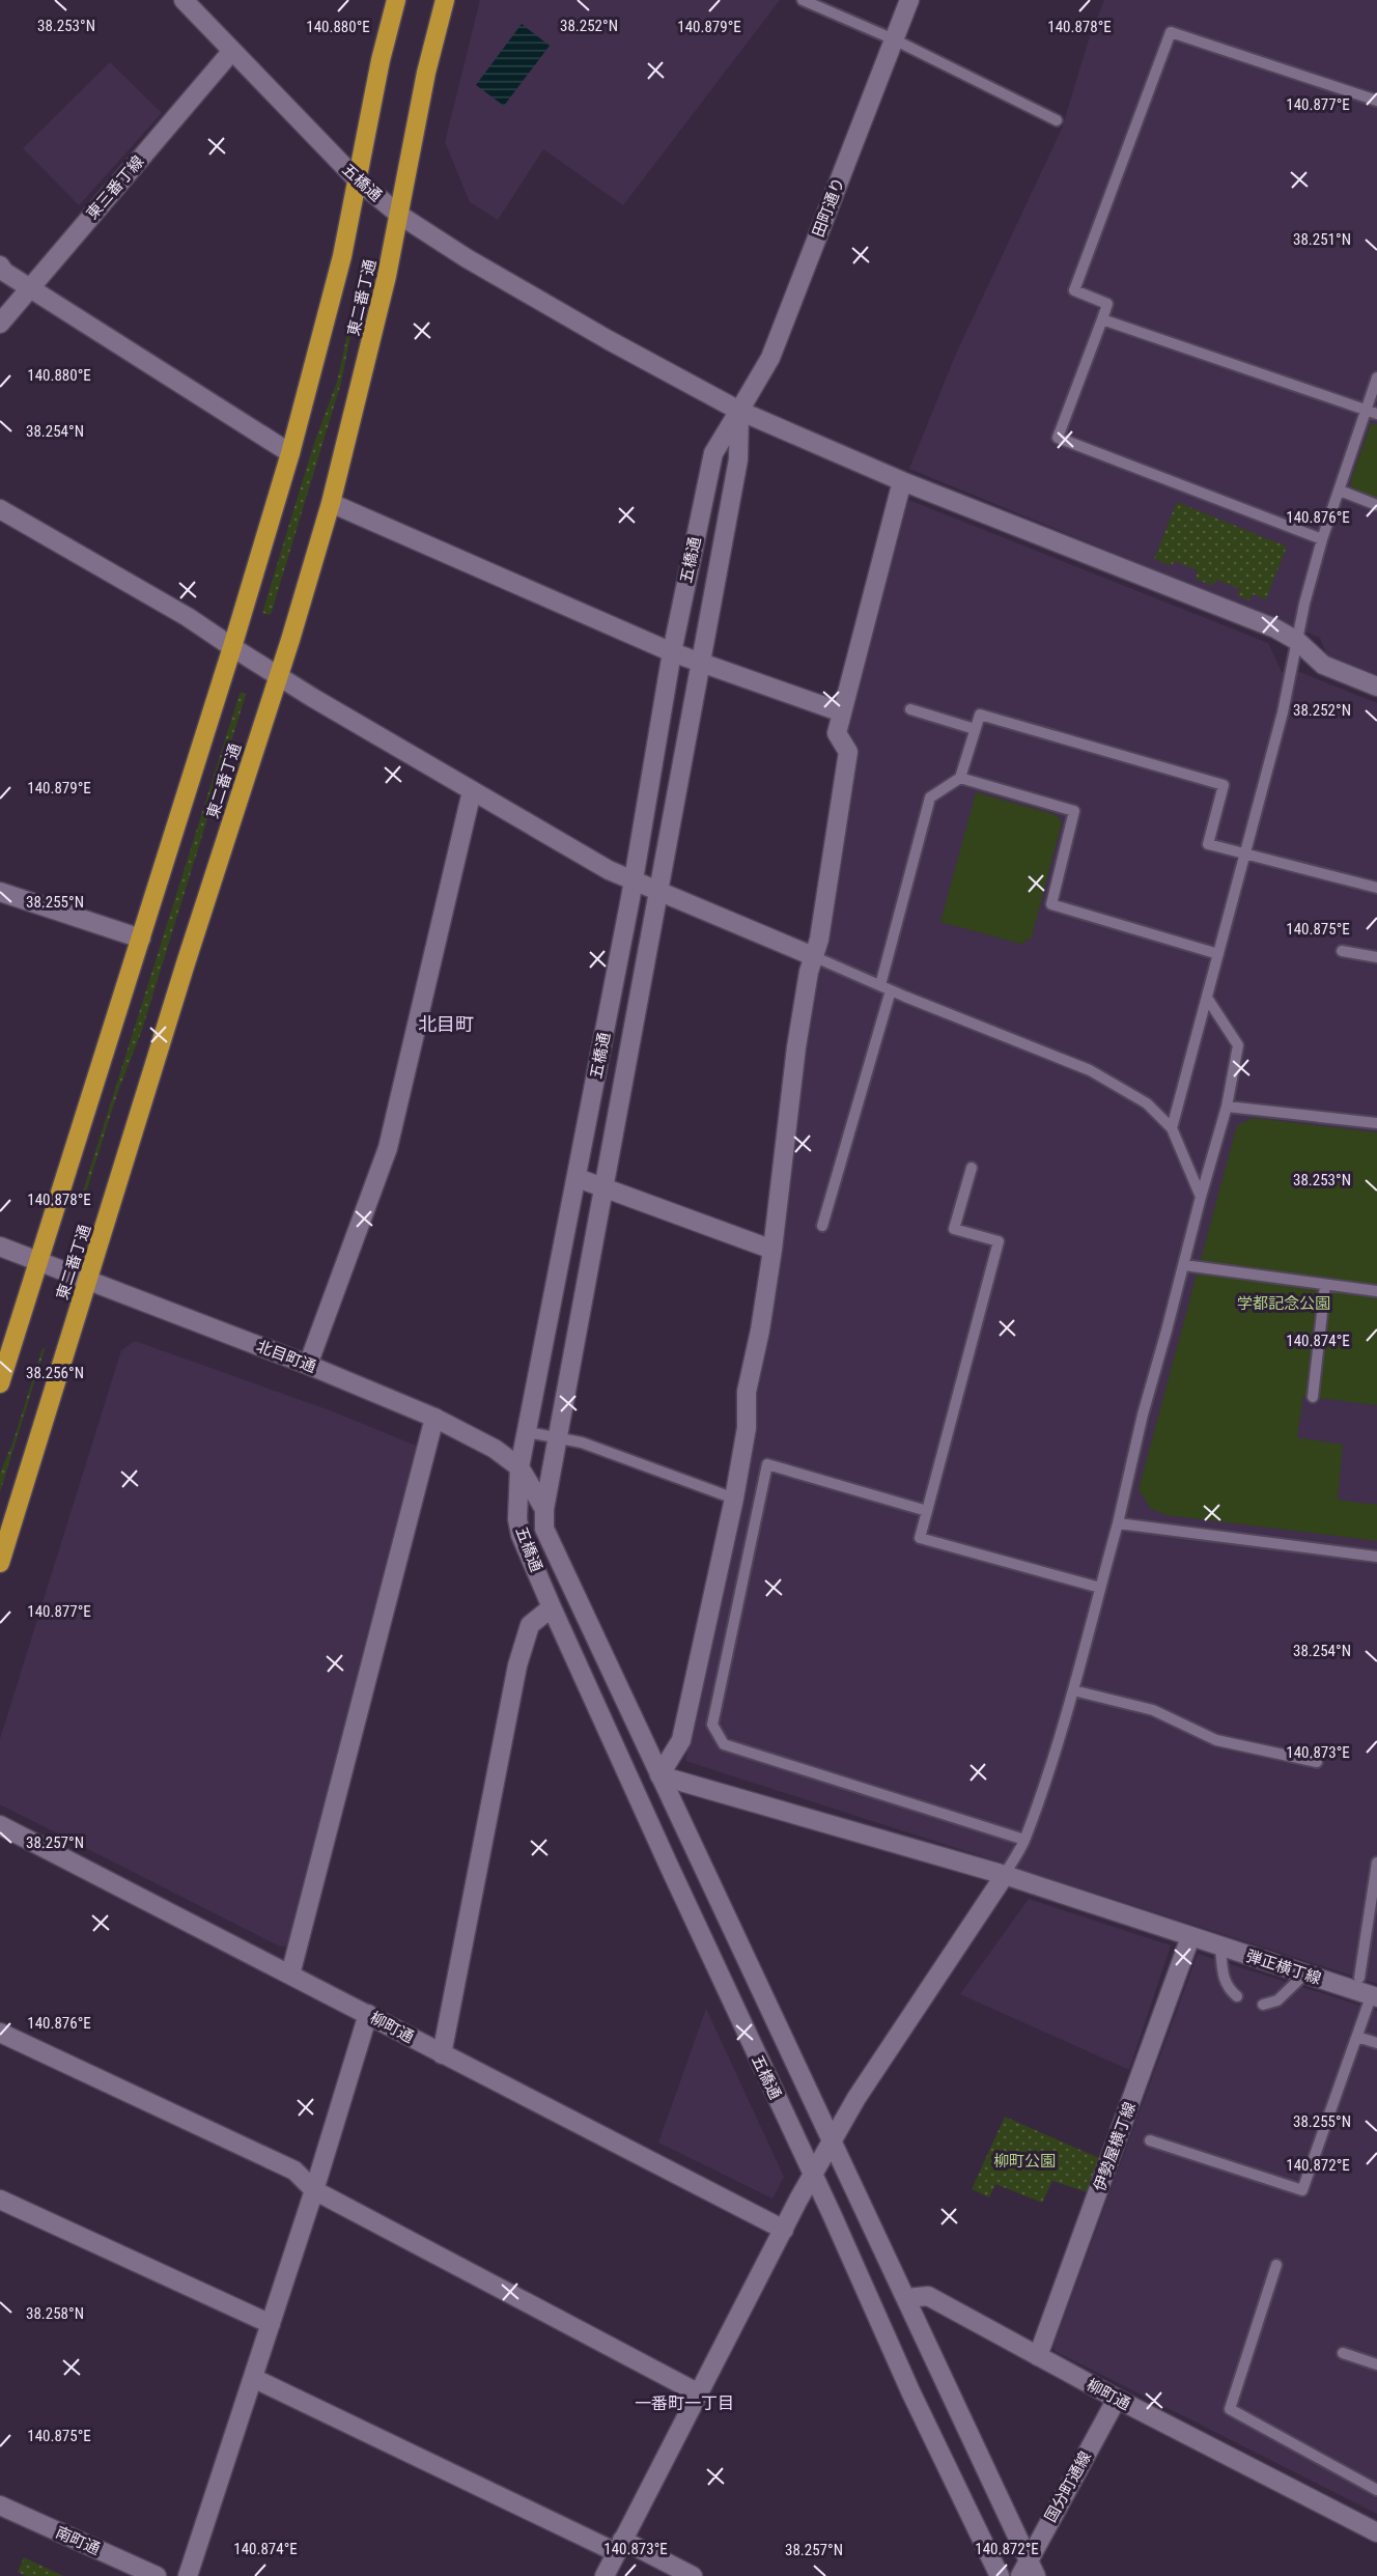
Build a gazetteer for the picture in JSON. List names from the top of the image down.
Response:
{
  "streets": {
    "highway": ["東二番丁通"],
    "street": [
      "五橋通",
      "東三番丁線",
      "田町通り",
      "北目町通",
      "弾正横丁線",
      "柳町通",
      "伊勢屋横丁線",
      "国分町通線",
      "南町通"
    ]
  },
  "crossings": [
    ["五橋通", "東三番丁線"],
    ["五橋通", "田町通り"],
    ["五橋通", "東二番丁通"],
    ["五橋通", "北目町通"],
    ["五橋通", "弾正横丁線"],
    ["五橋通", "柳町通"],
    ["五橋通", "国分町通線"],
    ["東二番丁通", "北目町通"],
    ["弾正横丁線", "伊勢屋横丁線"],
    ["柳町通", "伊勢屋横丁線"],
    ["柳町通", "国分町通線"]
  ],
  "districts": ["北目町", "一番町一丁目"],
  "parks": ["学都記念公園", "柳町公園"],
  "coordinates": [
    "38.253°N",
    "38.252°N",
    "140.880°E",
    "140.879°E",
    "140.878°E",
    "140.877°E",
    "38.251°N",
    "38.254°N",
    "140.876°E",
    "38.255°N",
    "140.875°E",
    "140.874°E",
    "38.256°N",
    "140.873°E",
    "38.257°N",
    "140.872°E",
    "38.258°N"
  ]
}
